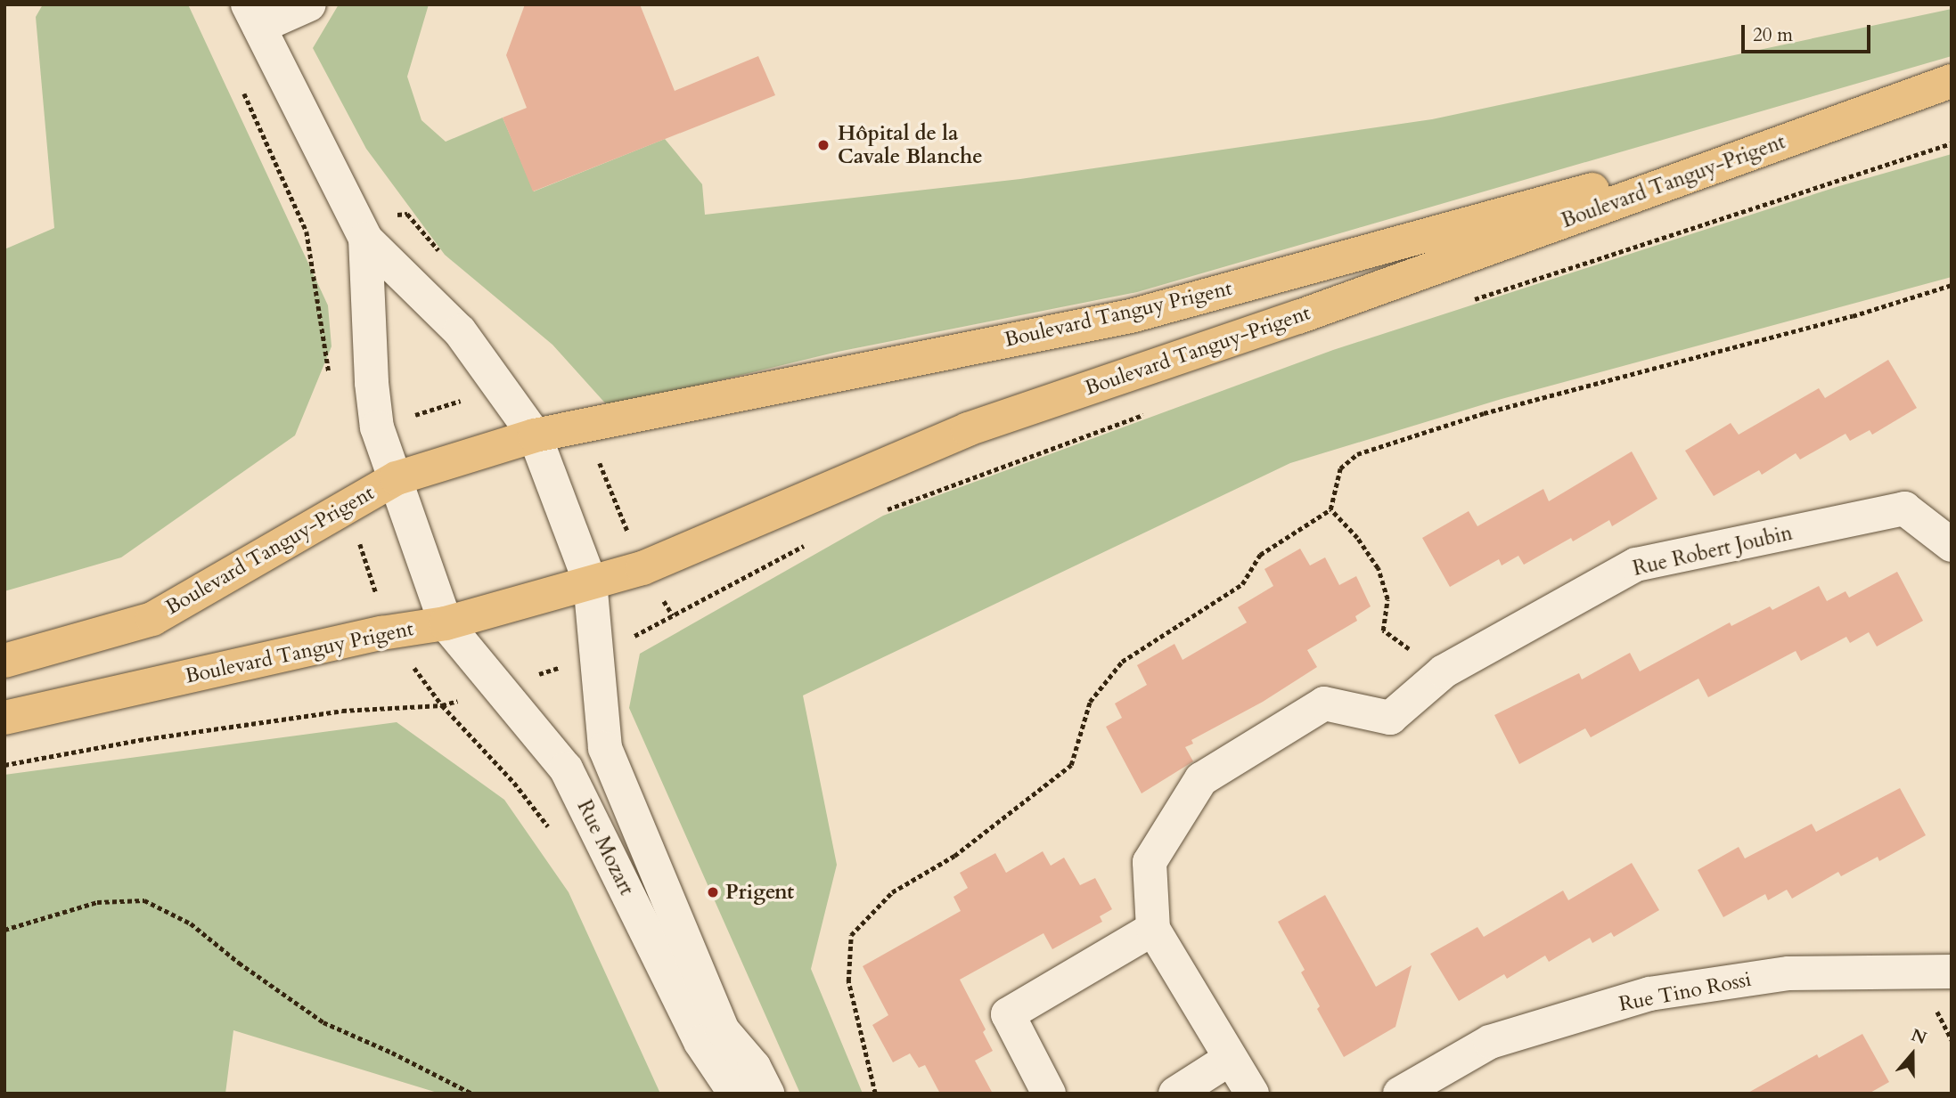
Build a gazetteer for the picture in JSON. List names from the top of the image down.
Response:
{
  "streets": {
    "main road": ["Boulevard Tanguy-Prigent", "Boulevard Tanguy Prigent"],
    "street": ["Rue Robert Joubin", "Rue Mozart", "Rue Tino Rossi"]
  },
  "crossings": [
    ["Boulevard Tanguy-Prigent", "Boulevard Tanguy Prigent"],
    ["Boulevard Tanguy-Prigent", "Rue Mozart"],
    ["Boulevard Tanguy Prigent", "Rue Mozart"]
  ],
  "places": ["Hôpital de la Cavale Blanche", "Prigent"],
  "scale_bar": "20 m",
  "north": "top"
}
